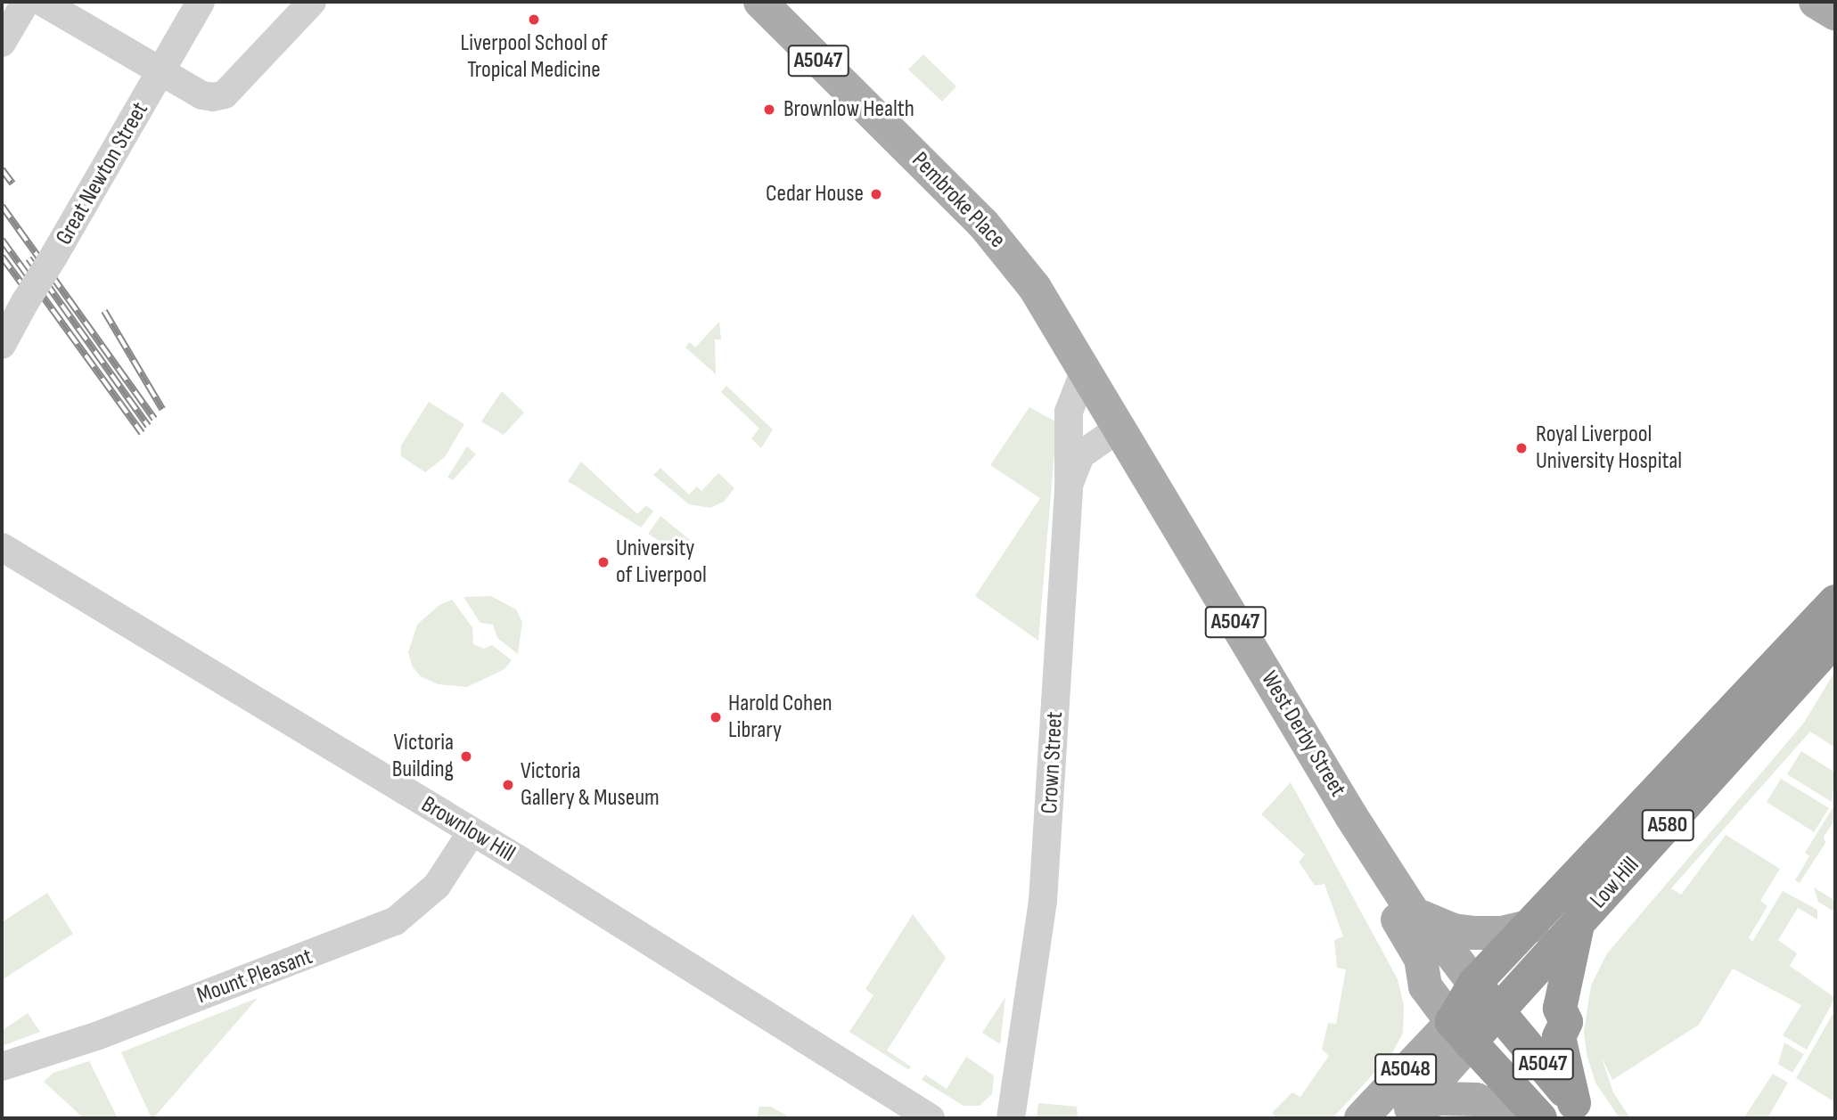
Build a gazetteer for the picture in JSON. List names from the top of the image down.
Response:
{
  "streets": {
    "highway": [
      "A5047",
      "A580",
      "Low Hill",
      "A5048"
    ],
    "main road": ["Pembroke Place", "West Derby Street"],
    "street": [
      "Great Newton Street",
      "Crown Street",
      "Brownlow Hill",
      "Mount Pleasant"
    ]
  },
  "crossings": [
    ["A5047", "West Derby Street"],
    ["A5047", "A580"],
    ["A5047", "Low Hill"],
    ["A5047", "A5048"],
    ["Pembroke Place", "West Derby Street"],
    ["Pembroke Place", "Crown Street"],
    ["West Derby Street", "Crown Street"],
    ["West Derby Street", "Low Hill"],
    ["West Derby Street", "A5048"],
    ["A580", "Low Hill"],
    ["Brownlow Hill", "Mount Pleasant"],
    ["Low Hill", "A5048"]
  ],
  "places": [
    "Liverpool School of Tropical Medicine",
    "Brownlow Health",
    "Cedar House",
    "Royal Liverpool University Hospital",
    "University of Liverpool",
    "Harold Cohen Library",
    "Victoria Building",
    "Victoria Gallery & Museum"
  ]
}
